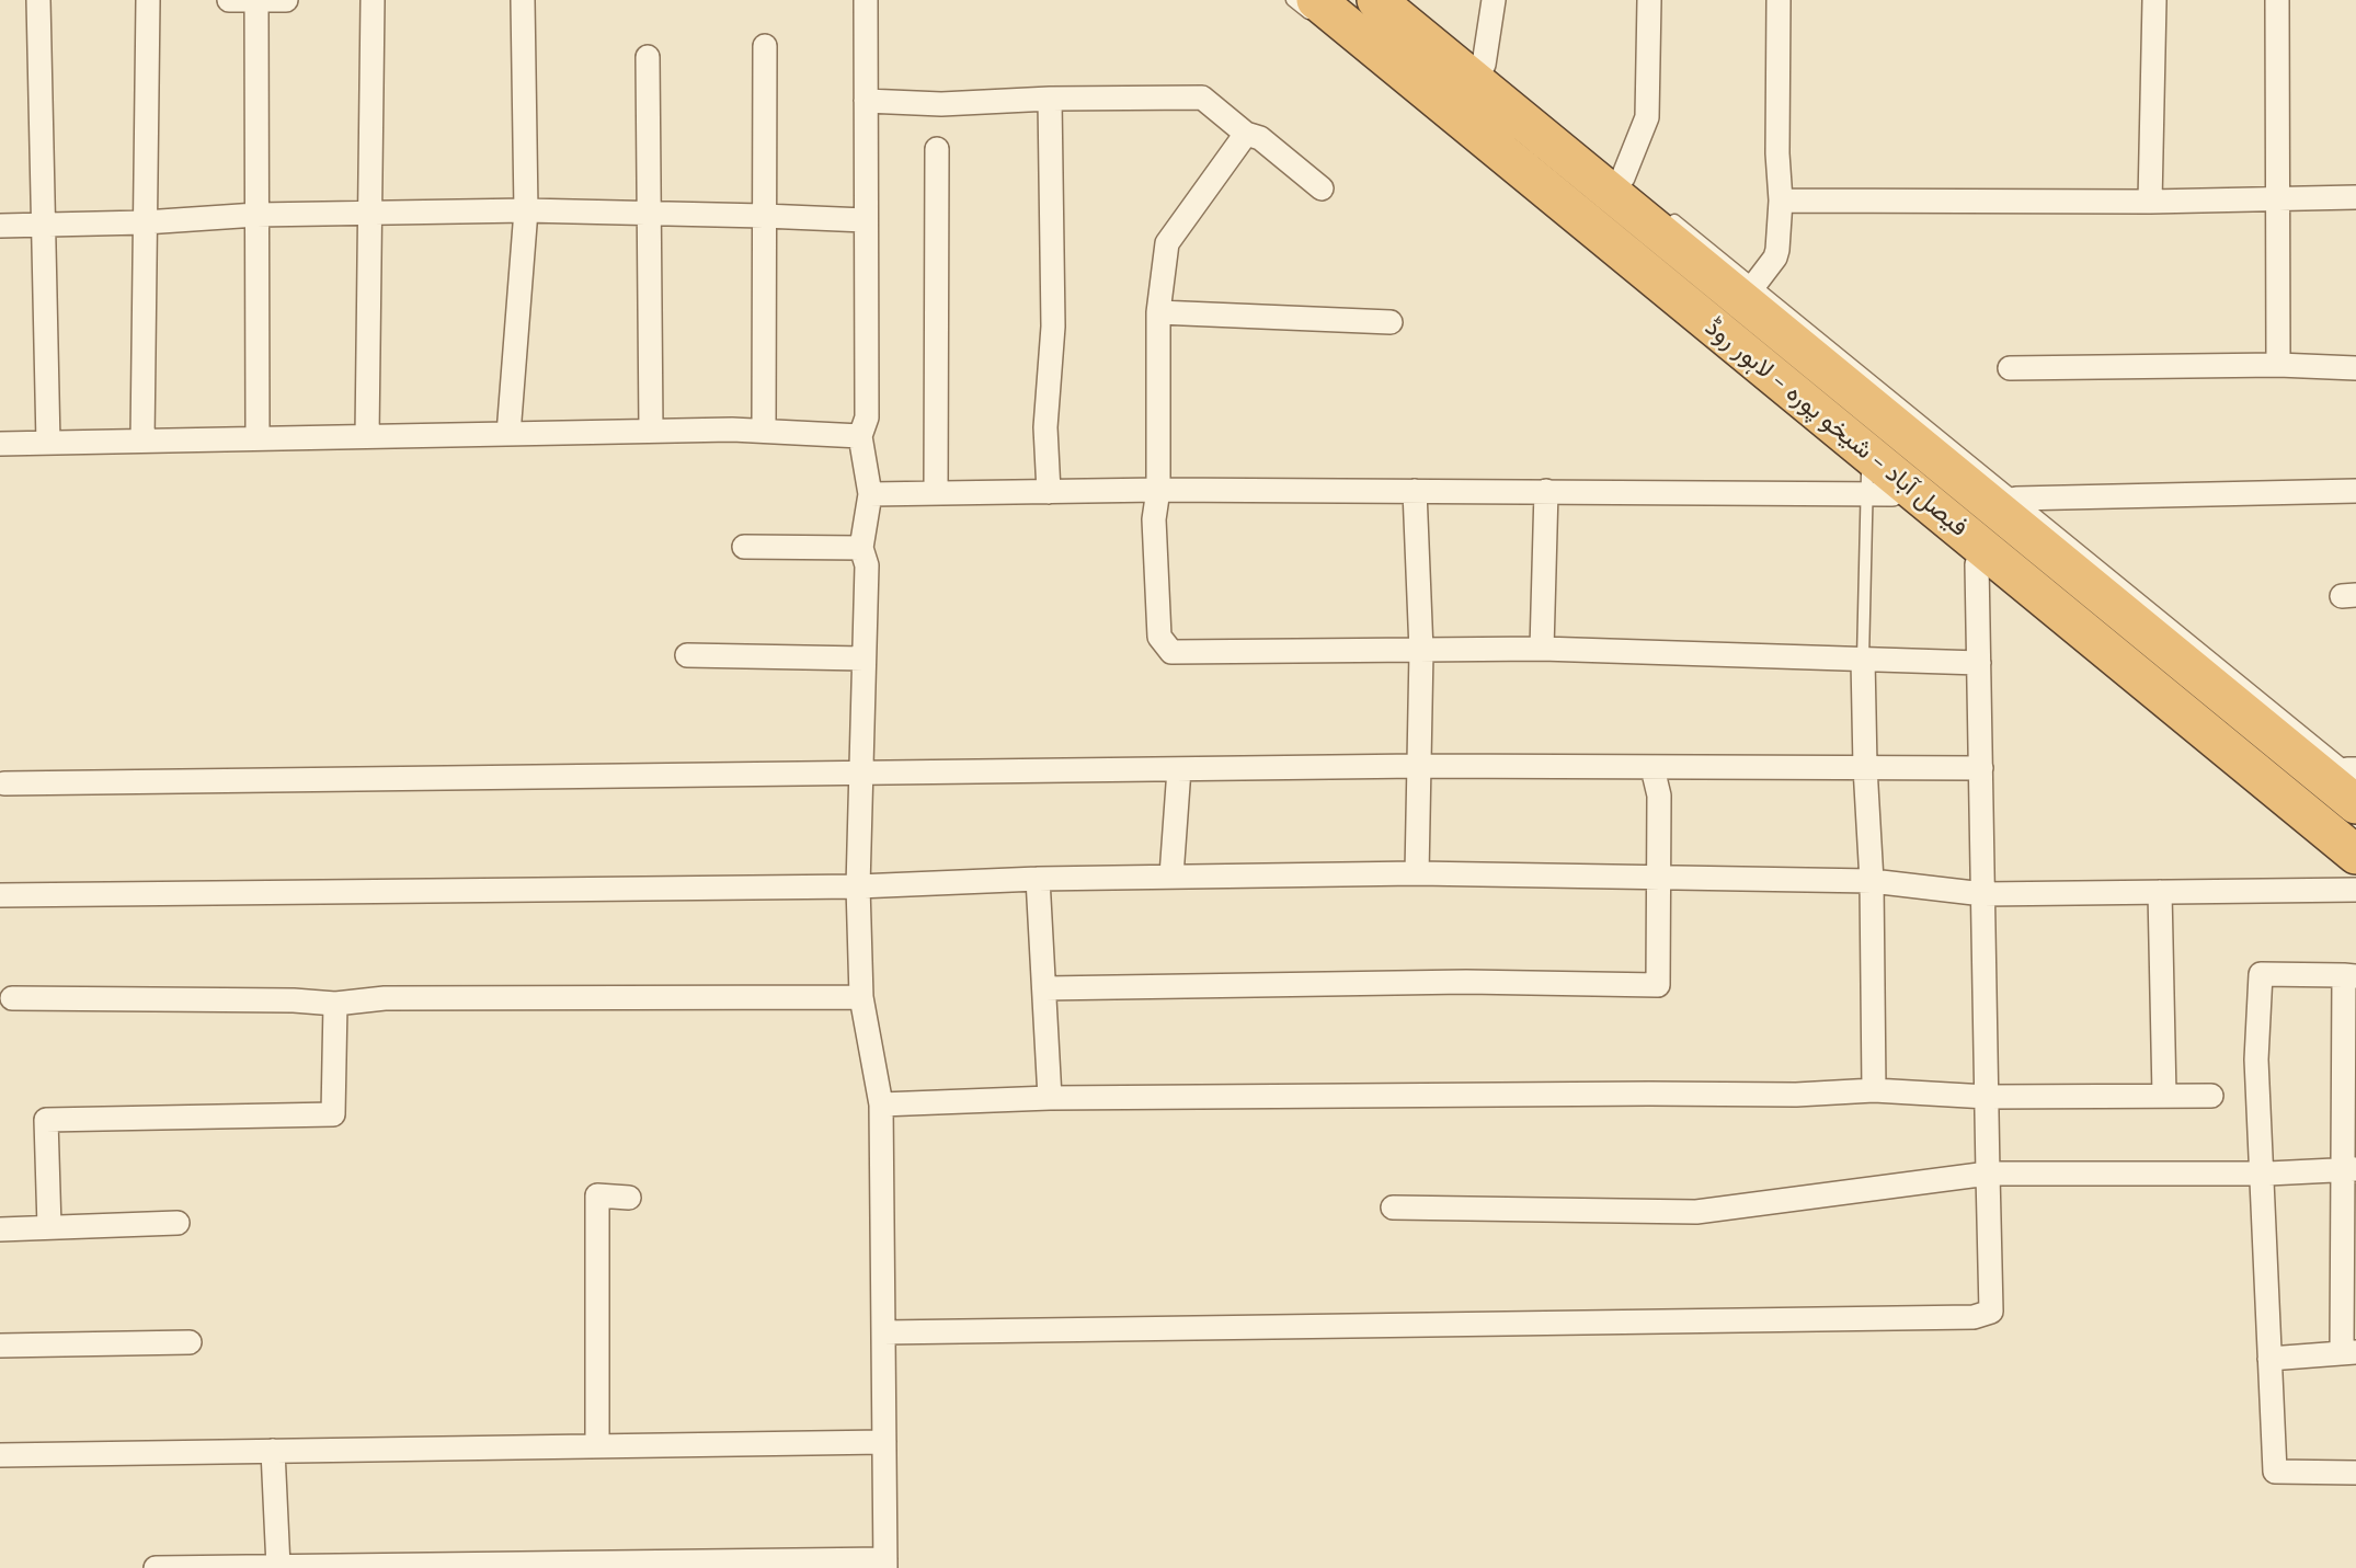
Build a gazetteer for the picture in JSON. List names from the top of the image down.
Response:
{
  "streets": {
    "highway": ["فیصل آباد - شیخو پورہ - لاہور روڈ"]
  }
}
